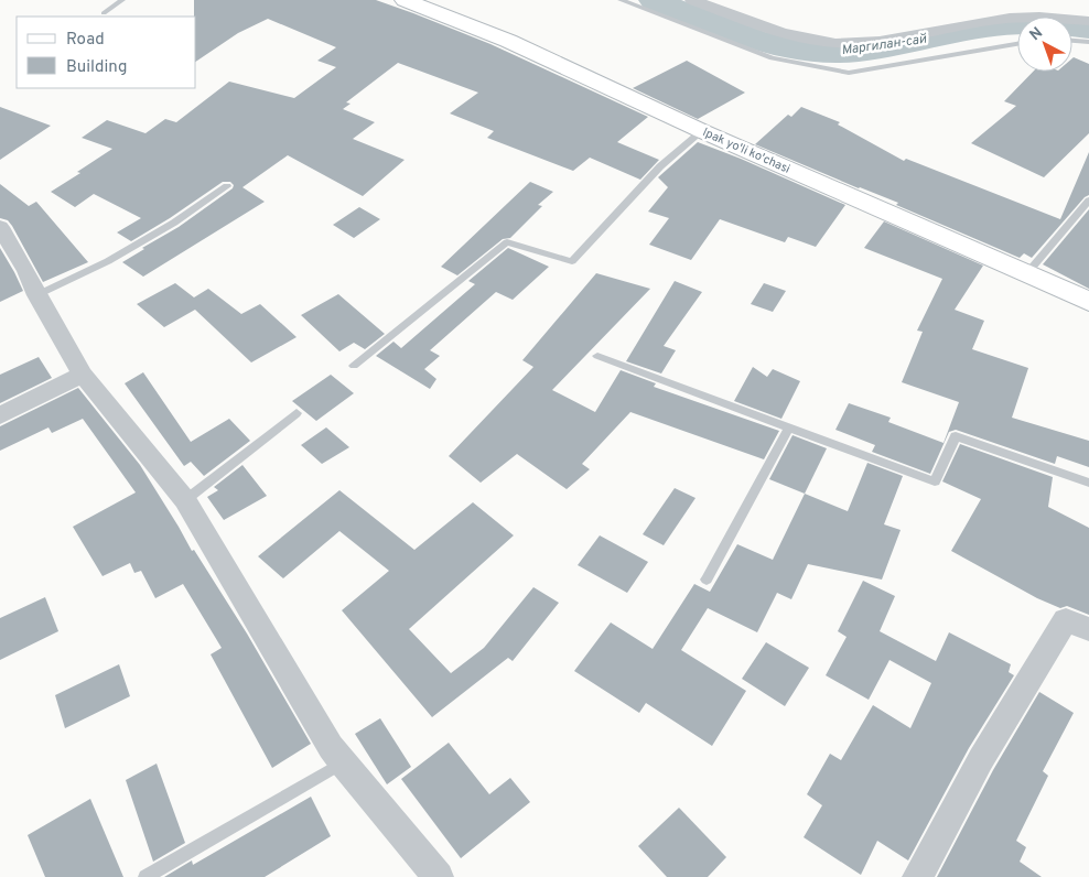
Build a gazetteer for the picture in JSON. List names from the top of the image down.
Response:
{
  "streets": {
    "main road": ["Ipak yo'li ko'chasi"]
  },
  "water": ["Маргилан-сай"],
  "legend": ["Road", "Building"],
  "north": "top left"
}
